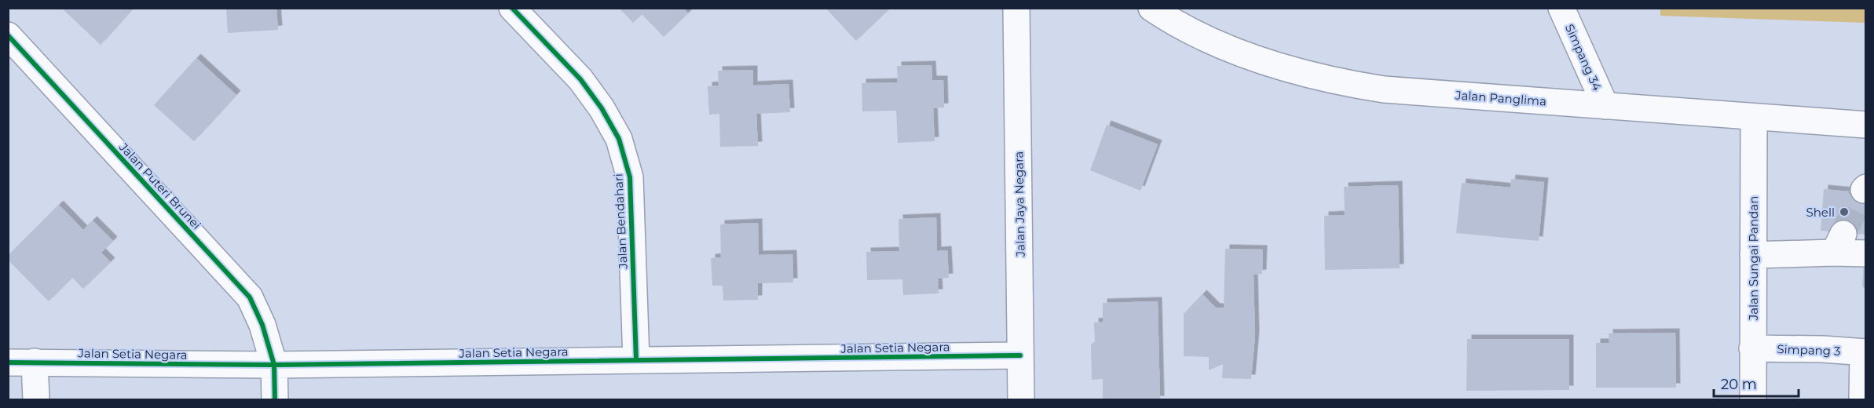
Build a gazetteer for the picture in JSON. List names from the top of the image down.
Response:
{
  "streets": {
    "street": [
      "Simpang 34",
      "Jalan Panglima",
      "Jalan Puteri Brunei",
      "Jalan Jaya Negara",
      "Jalan Bendahari",
      "Jalan Sungai Pandan",
      "Jalan Setia Negara",
      "Simpang 3"
    ]
  },
  "crossings": [
    ["Simpang 34", "Jalan Panglima"],
    ["Jalan Panglima", "Jalan Sungai Pandan"],
    ["Jalan Puteri Brunei", "Jalan Setia Negara"],
    ["Jalan Jaya Negara", "Jalan Setia Negara"],
    ["Jalan Bendahari", "Jalan Setia Negara"],
    ["Jalan Sungai Pandan", "Simpang 3"]
  ],
  "places": ["Shell"],
  "scale_bar": "20 m"
}
